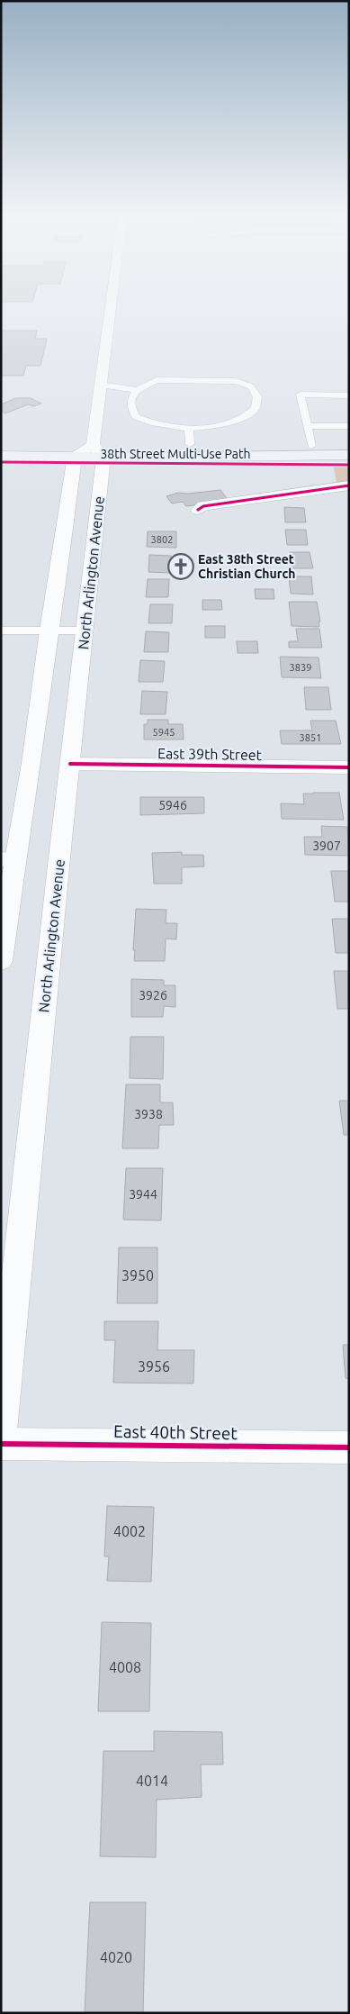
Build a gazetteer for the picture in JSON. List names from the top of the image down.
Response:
{
  "streets": {
    "main road": ["North Arlington Avenue", "East 39th Street", "East 40th Street"],
    "cycle path": ["38th Street Multi-Use Path"]
  },
  "crossings": [
    ["North Arlington Avenue", "East 39th Street"]
  ],
  "places": {
    "church": ["East 38th Street Christian Church"]
  },
  "house_numbers": [
    "3802",
    "3839",
    "5945",
    "3851",
    "5946",
    "3907",
    "3926",
    "3938",
    "3944",
    "3950",
    "3956",
    "4002",
    "4008",
    "4014",
    "4020"
  ]
}
